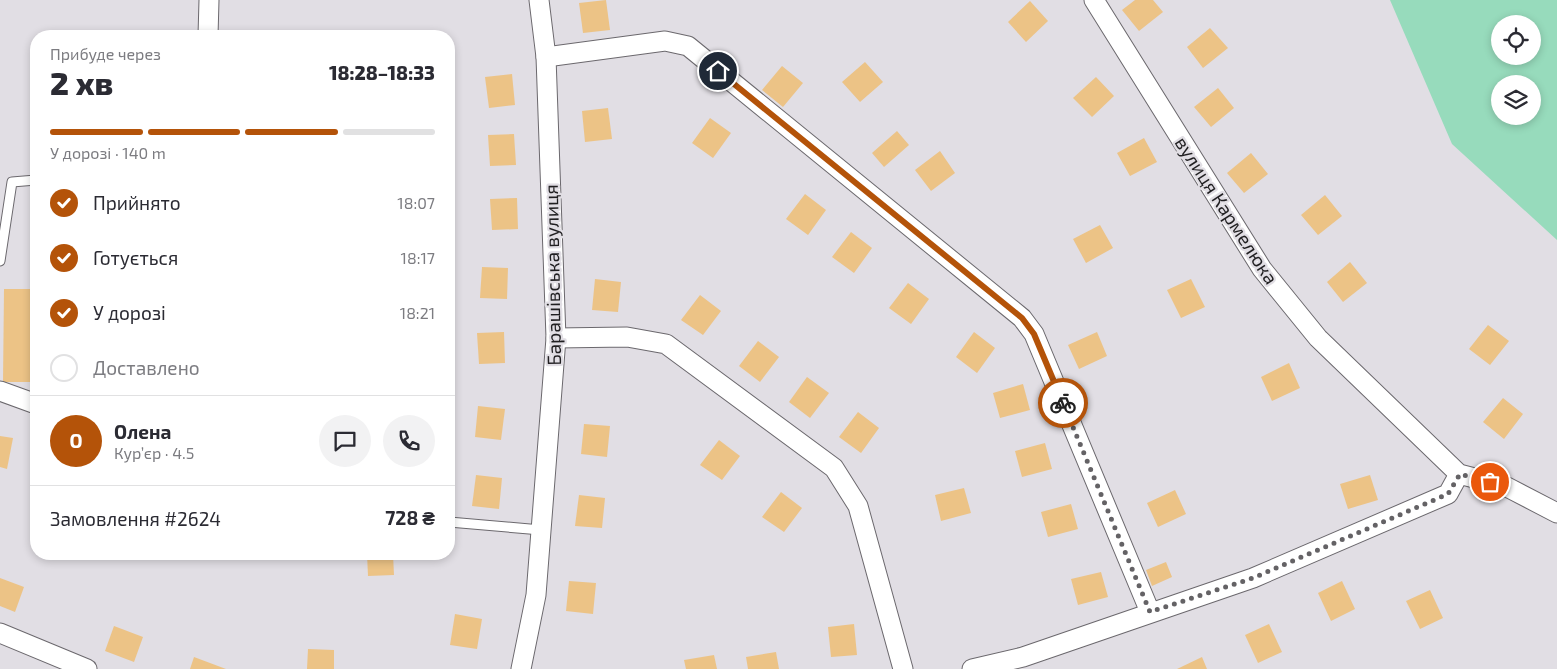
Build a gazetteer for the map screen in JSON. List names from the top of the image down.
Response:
{
  "streets": {
    "street": ["вулиця Кармелюка", "Барашівська вулиця"]
  },
  "page": {
    "heading": ["2 хв", "Прибуде через", "18:28–18:33"],
    "panel": [
      "Олена",
      "Кур’єр · 4.5",
      "Замовлення #2624",
      "728 ₴"
    ],
    "bar": "У дорозі · 140 m",
    "list": [
      ["Прийнято", "18:07"],
      ["Готується", "18:17"],
      ["У дорозі", "18:21"],
      "Доставлено"
    ],
    "round": "О"
  }
}
